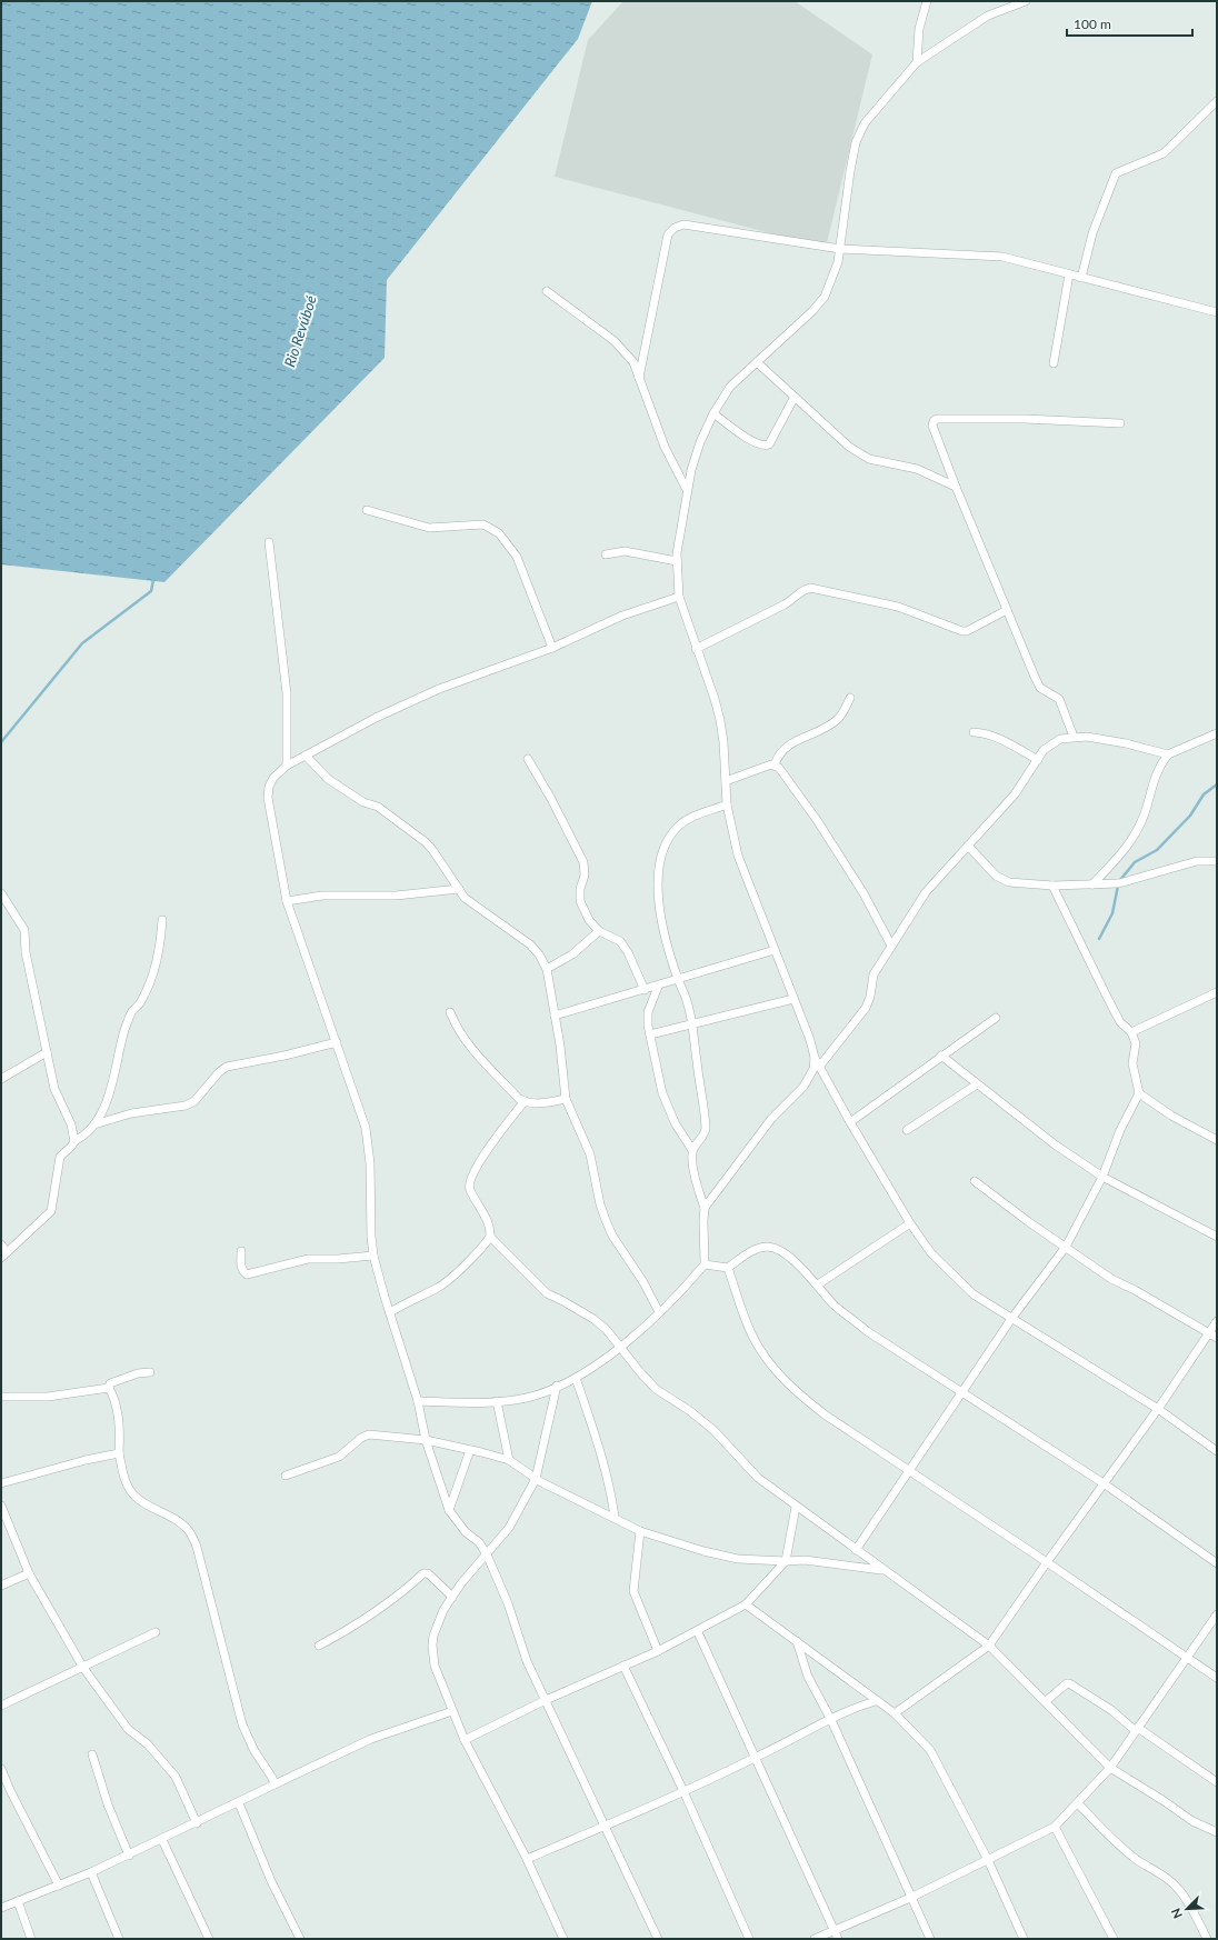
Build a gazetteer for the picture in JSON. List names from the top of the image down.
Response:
{
  "water": ["Rio Revúboé"],
  "scale_bar": "100 m",
  "north": "bottom left"
}
